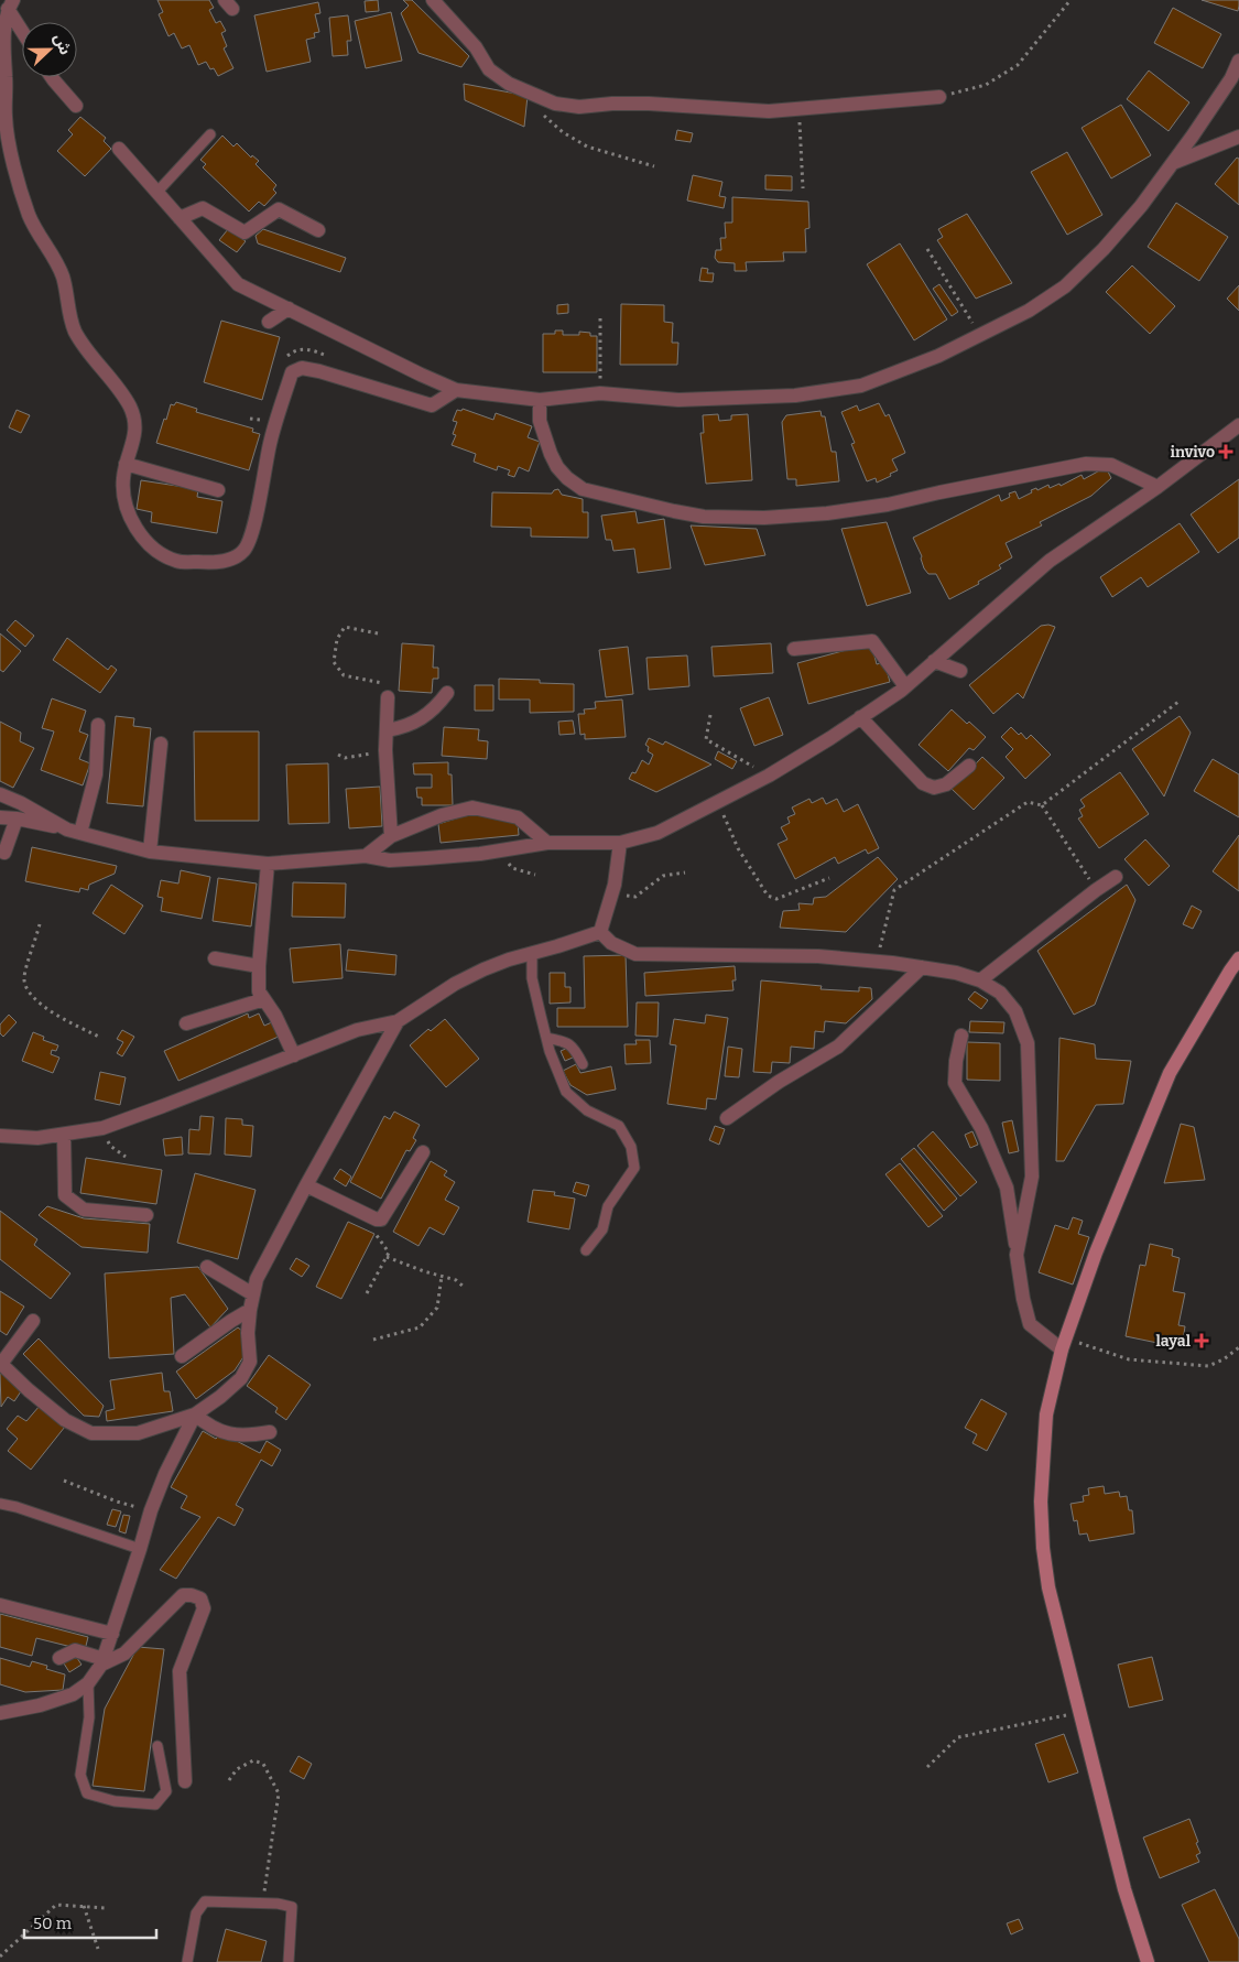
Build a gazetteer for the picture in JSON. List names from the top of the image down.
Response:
{
  "places": {
    "health": ["invivo", "layal"]
  },
  "scale_bar": "50 m",
  "north": "right"
}
